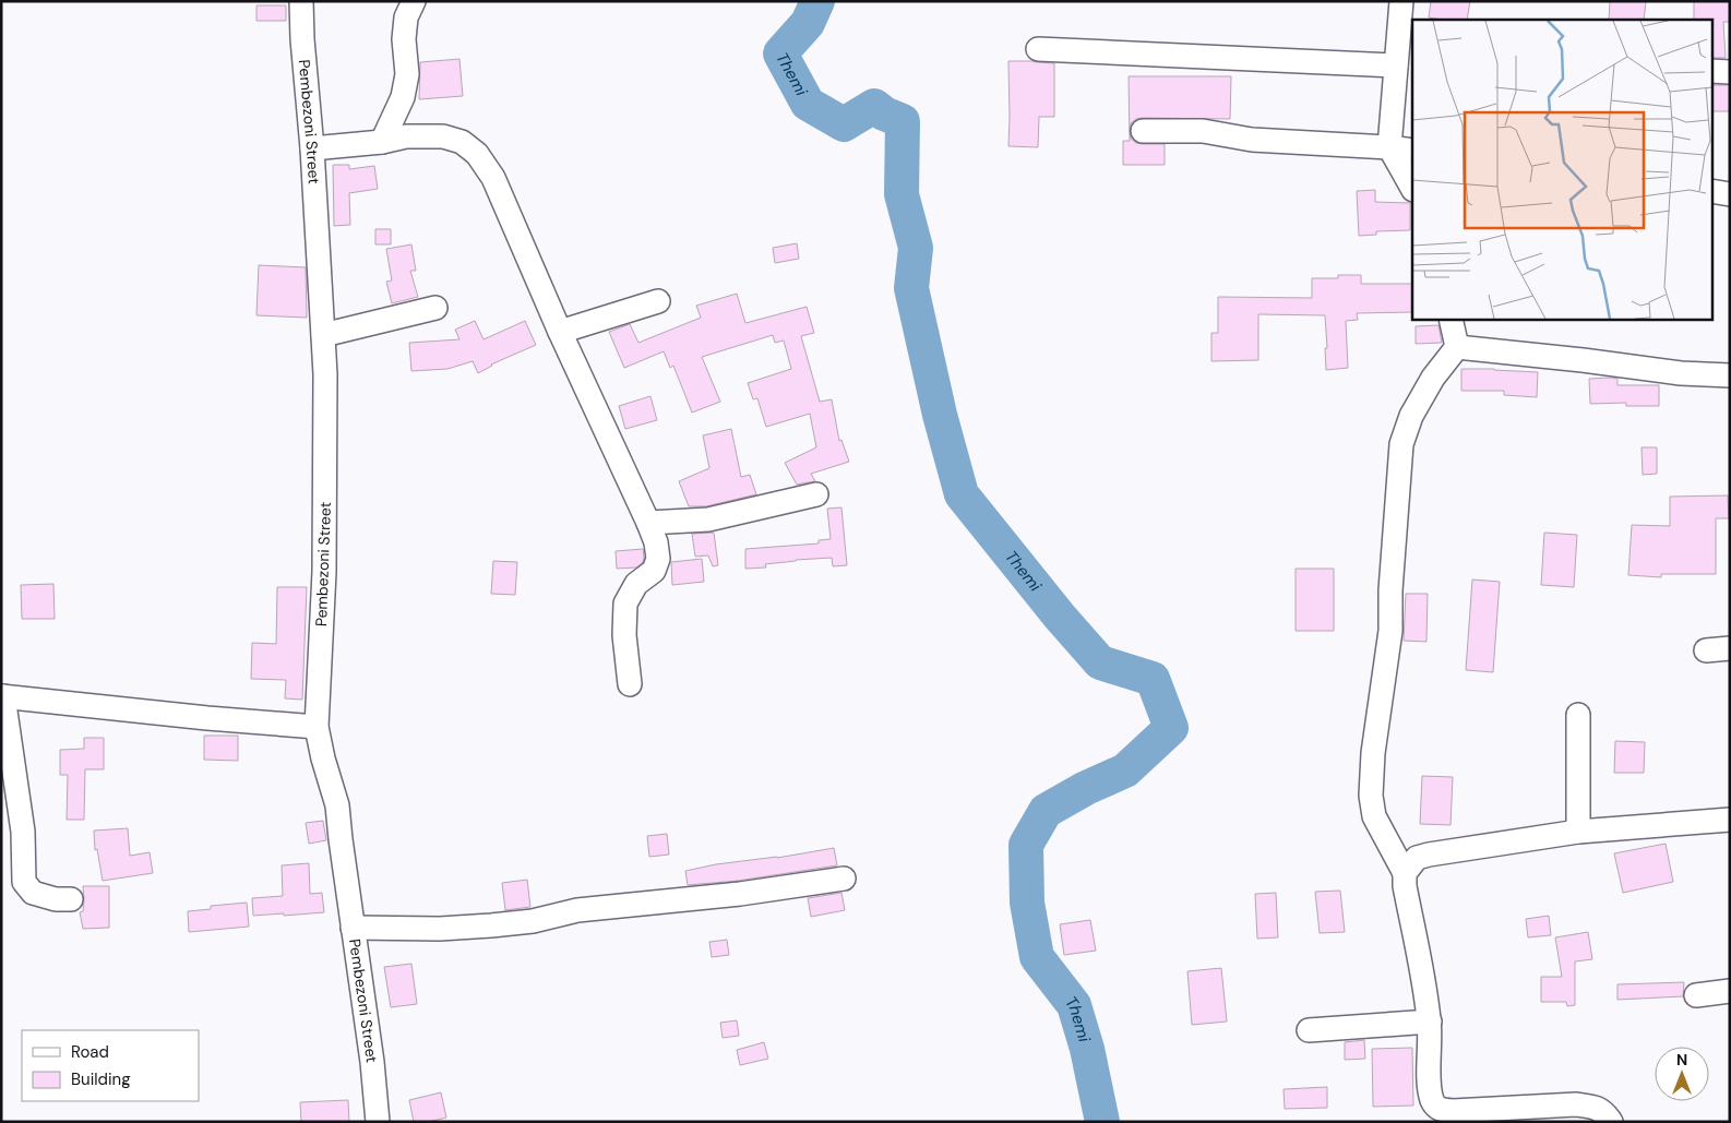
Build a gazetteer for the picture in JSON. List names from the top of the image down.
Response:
{
  "streets": {
    "street": ["Pembezoni Street"]
  },
  "water": ["Themi"],
  "legend": ["Road", "Building"],
  "north": "top"
}
